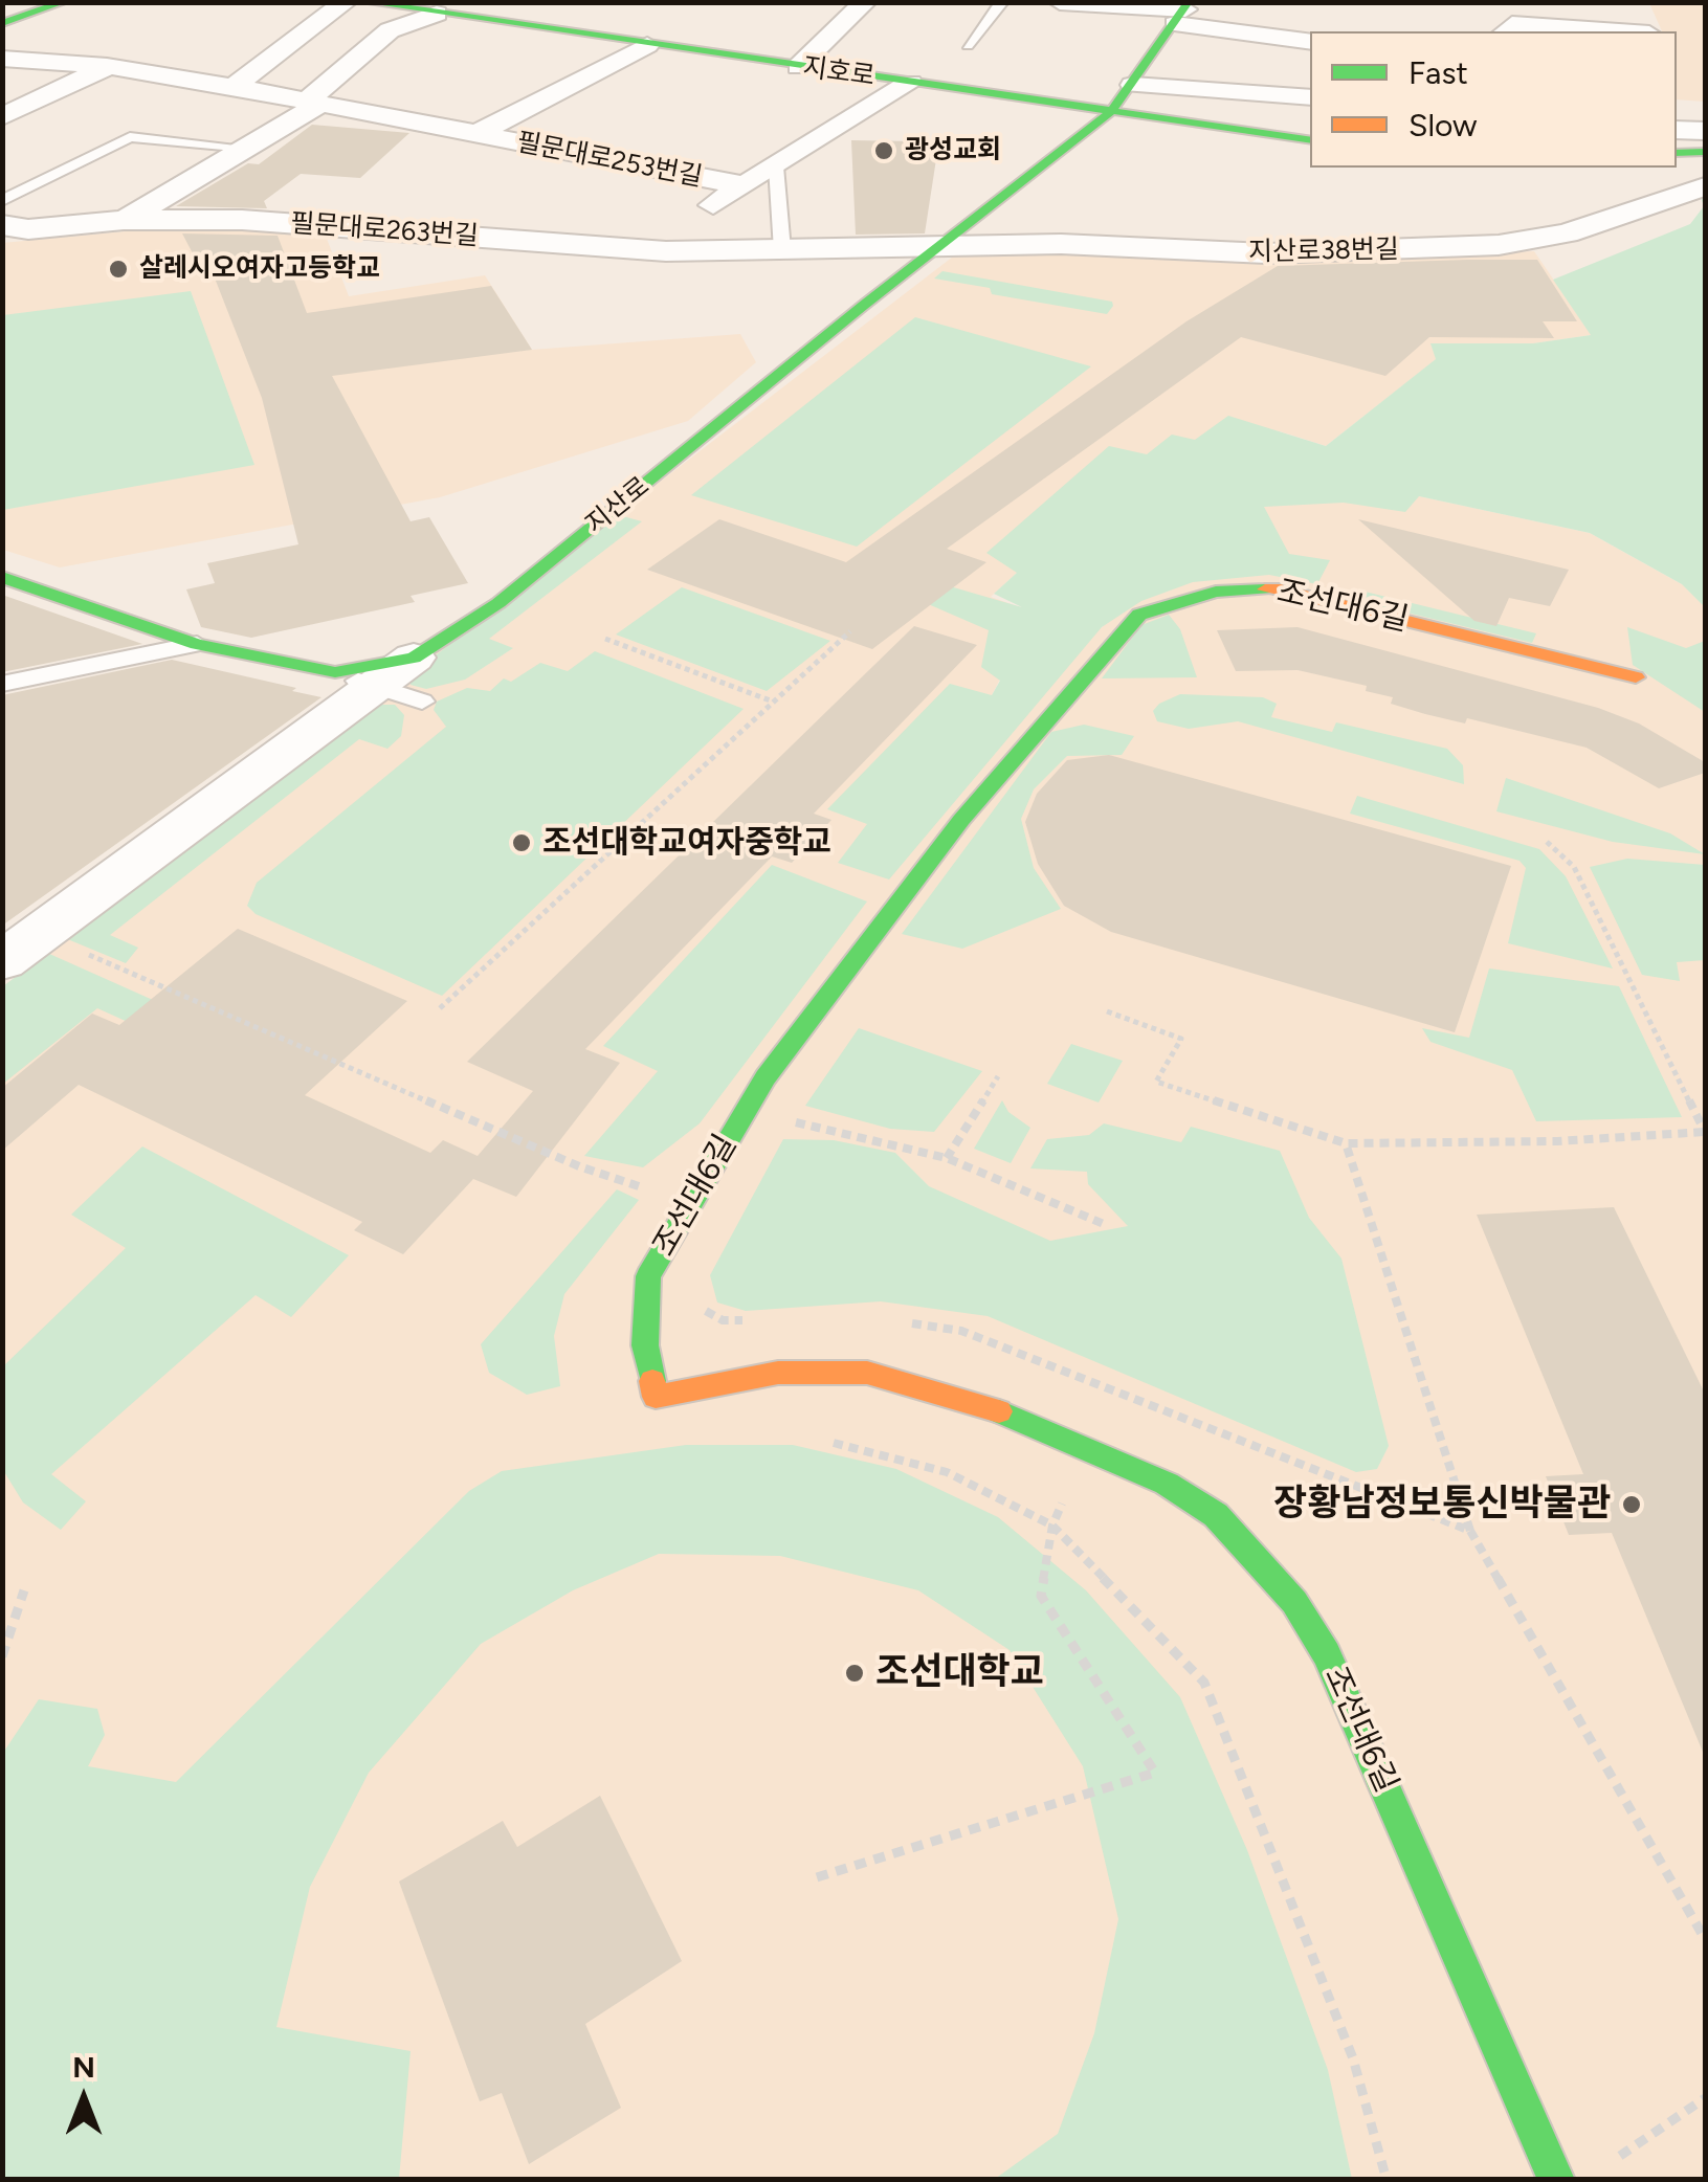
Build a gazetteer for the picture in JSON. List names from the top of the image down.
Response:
{
  "streets": {
    "street": [
      "지호로",
      "필문대로253번길",
      "필문대로263번길",
      "지산로38번길",
      "지산로",
      "조선대6길"
    ]
  },
  "crossings": [
    ["지호로", "필문대로253번길"],
    ["지호로", "지산로"],
    ["필문대로253번길", "필문대로263번길"],
    ["필문대로263번길", "지산로38번길"],
    ["필문대로263번길", "지산로"],
    ["지산로38번길", "지산로"]
  ],
  "places": [
    "광성교회",
    "살레시오여자고등학교",
    "조선대학교여자중학교",
    "장황남정보통신박물관",
    "조선대학교"
  ],
  "legend": ["Fast", "Slow"],
  "north": "top"
}
